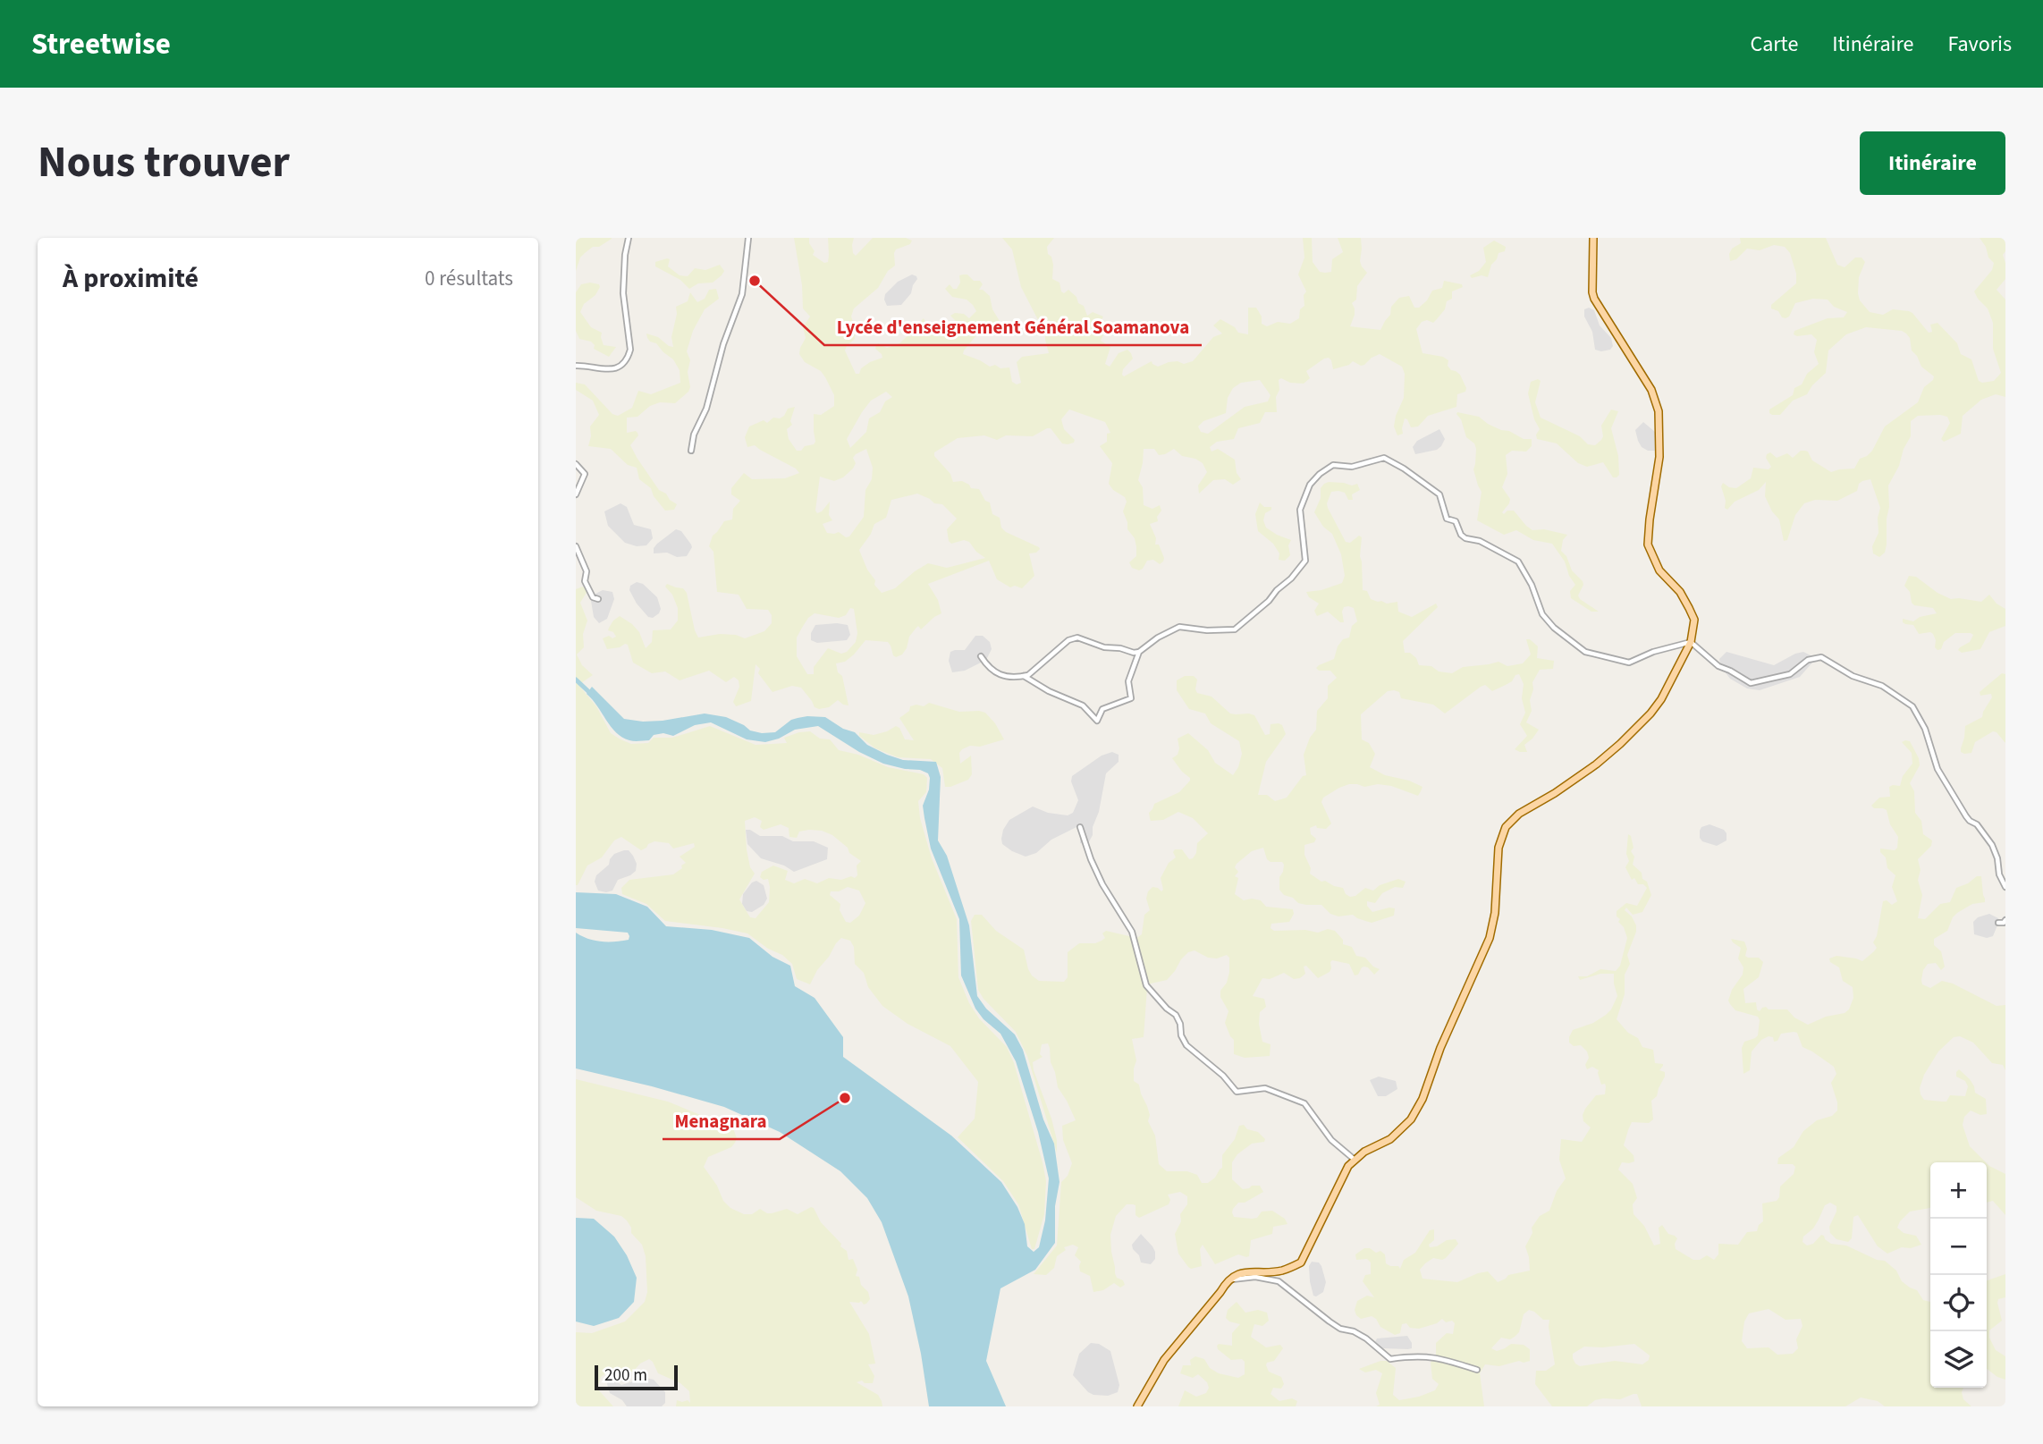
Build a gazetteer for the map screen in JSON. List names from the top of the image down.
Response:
{
  "places": ["Lycée d'enseignement Général Soamanova", "Menagnara"],
  "scale_bar": "200 m",
  "page": {
    "header": "Streetwise",
    "nav": ["Carte", "Itinéraire", "Favoris"],
    "title": "Nous trouver",
    "buttons": "Itinéraire",
    "heading": ["À proximité", "0 résultats"],
    "map_buttons": ["+", "−"],
    "scale": "200 m"
  }
}
